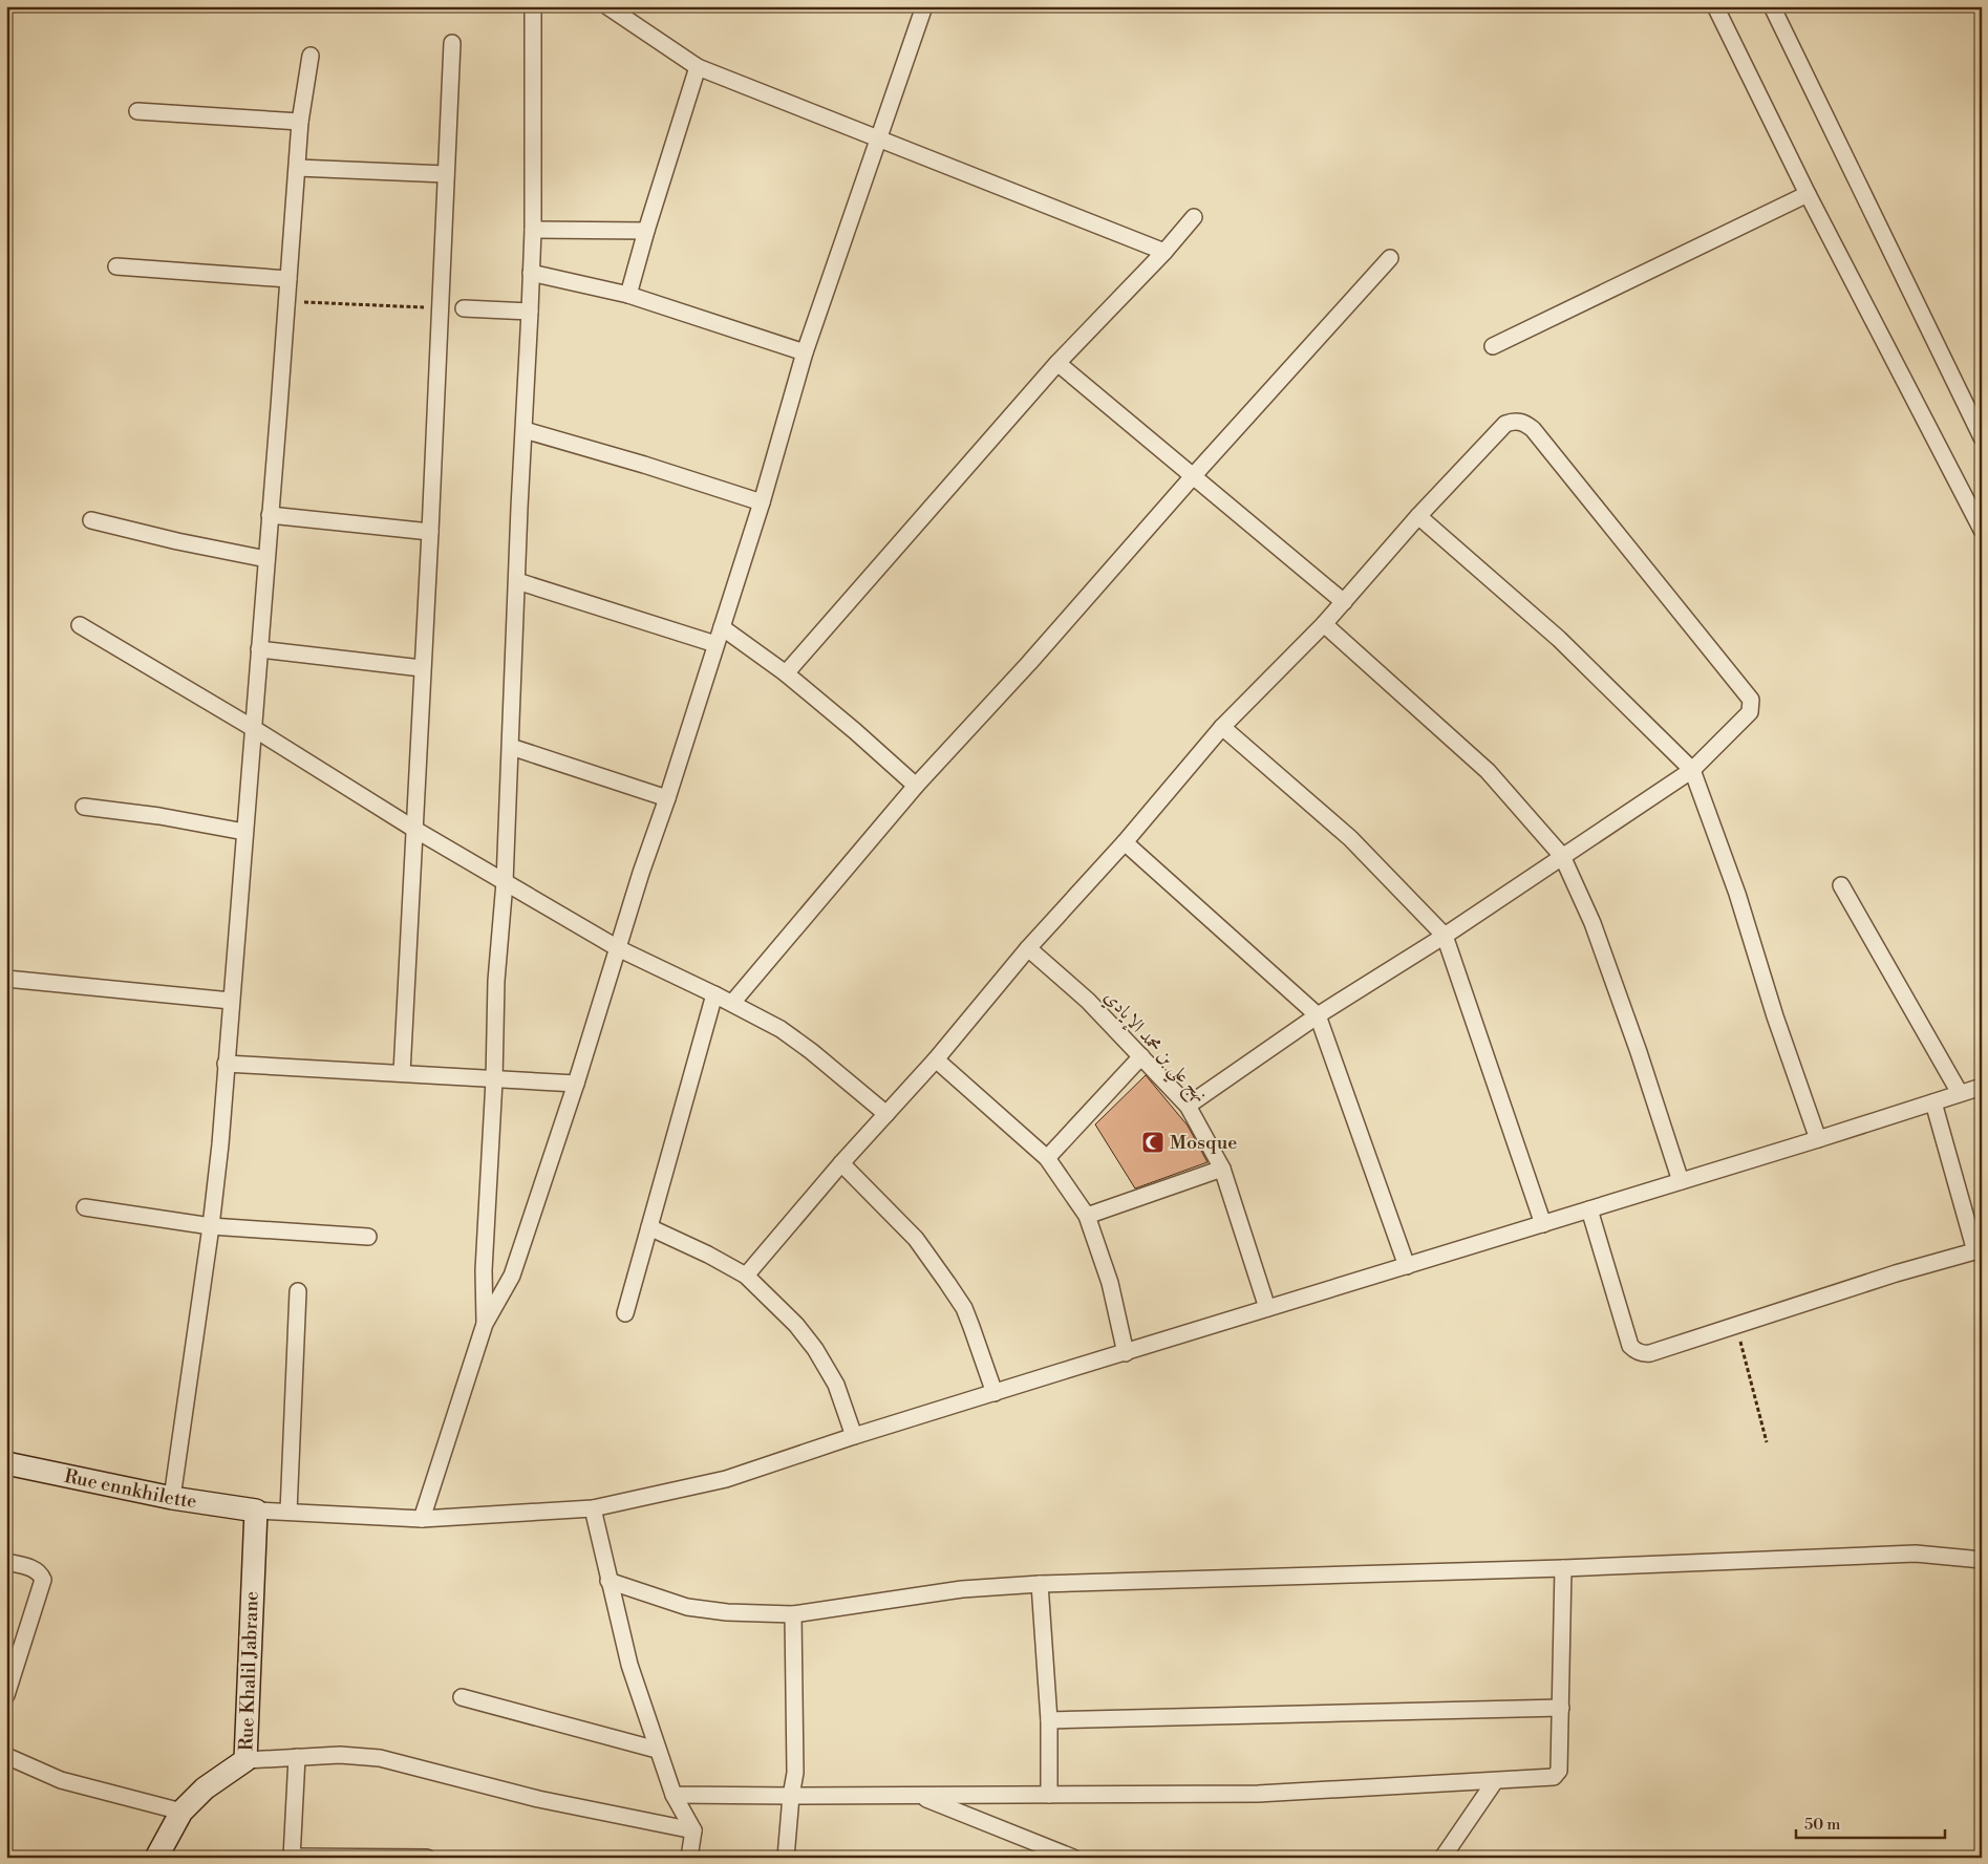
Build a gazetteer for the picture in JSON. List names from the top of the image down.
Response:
{
  "streets": {
    "street": ["نهج علي بن محمد الإيادي", "Rue ennkhilette", "Rue Khalil Jabrane"]
  },
  "crossings": [
    ["Rue ennkhilette", "Rue Khalil Jabrane"]
  ],
  "places": {
    "mosque": ["Mosque"]
  },
  "scale_bar": "50 m"
}
